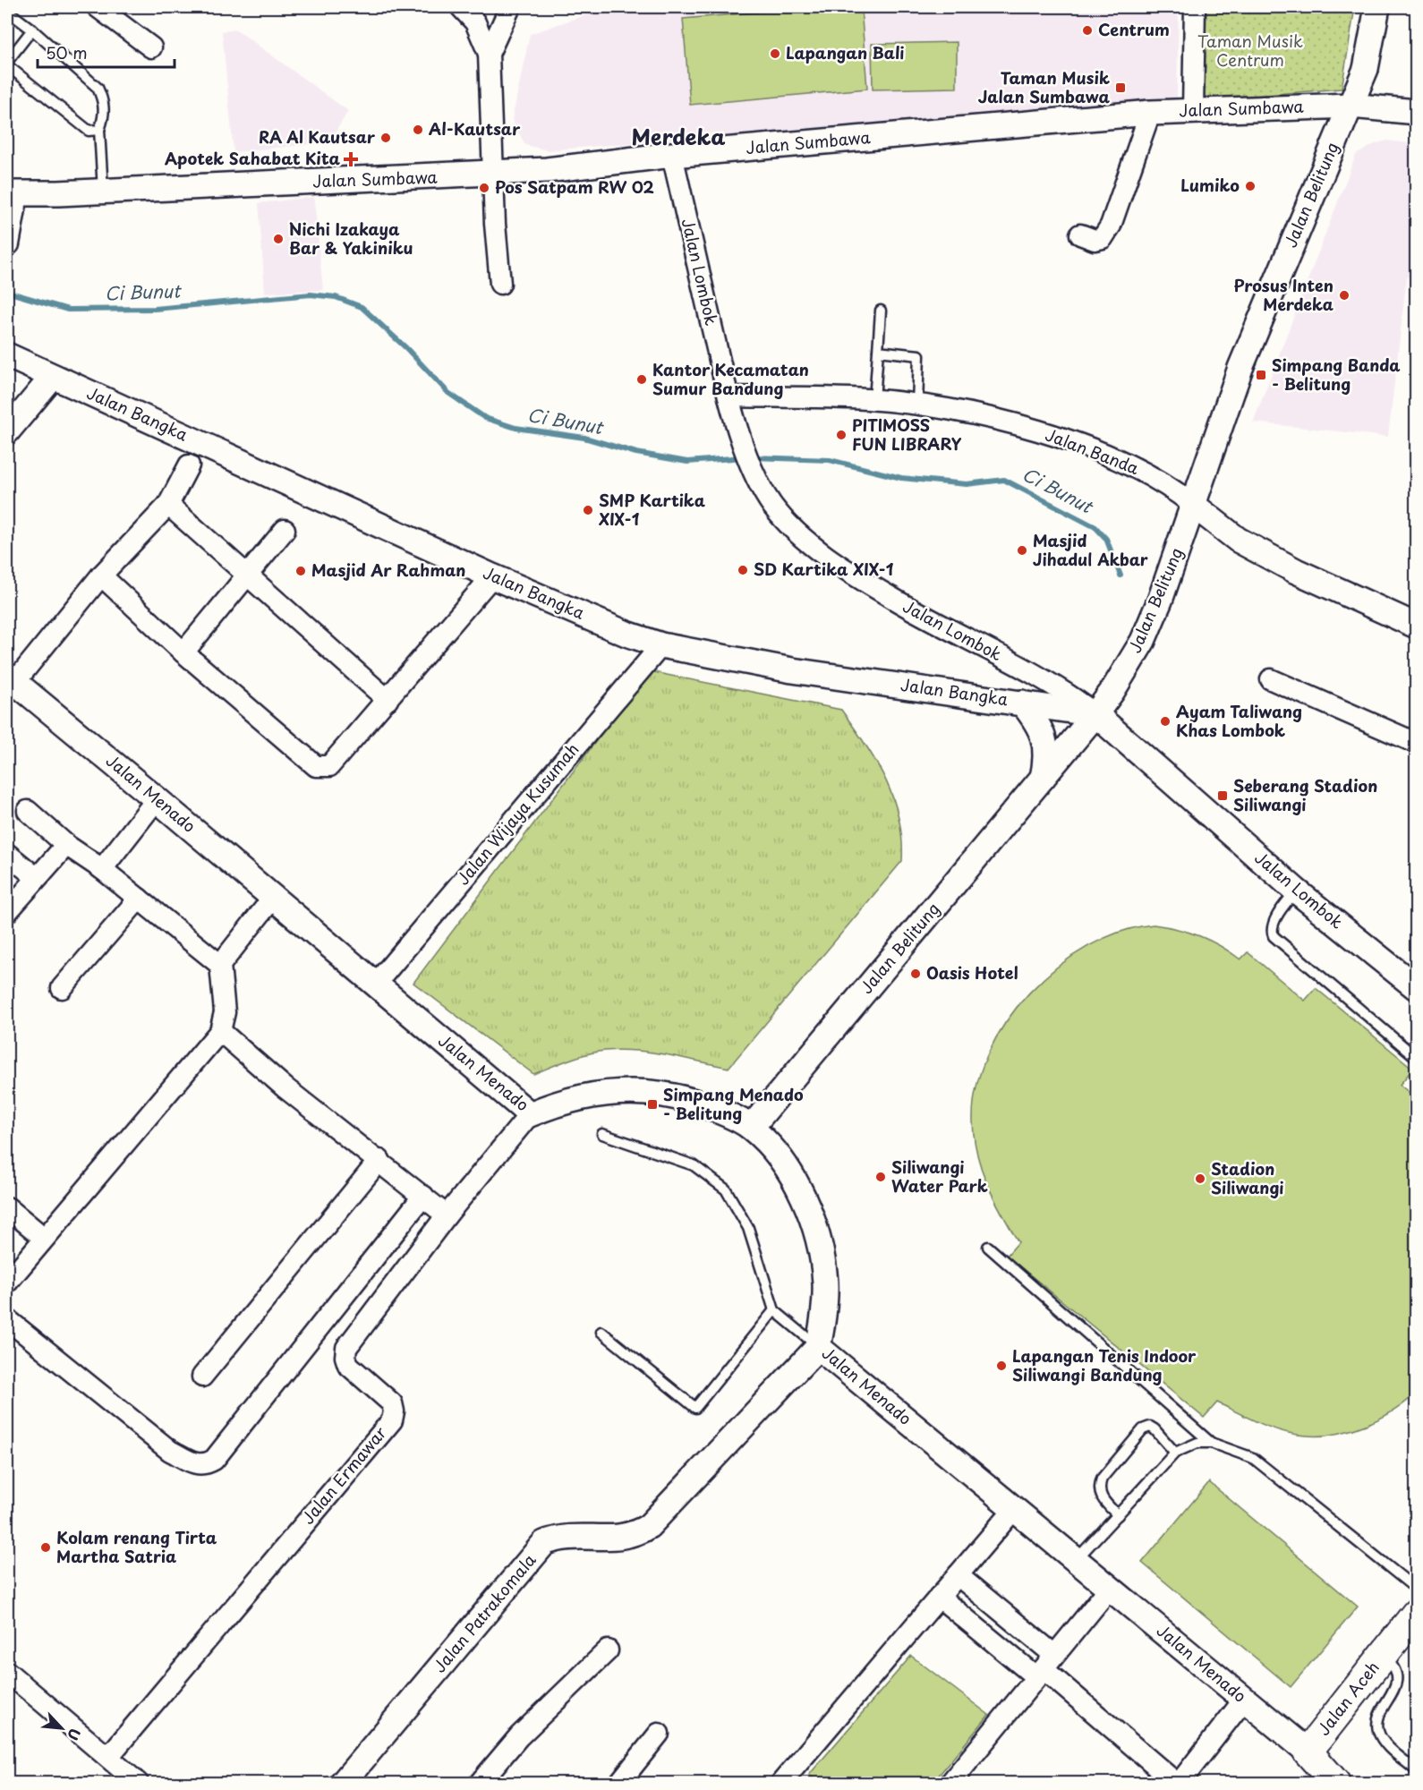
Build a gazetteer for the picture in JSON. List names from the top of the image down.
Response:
{
  "streets": {
    "main road": ["Jalan Aceh"],
    "street": [
      "Jalan Sumbawa",
      "Jalan Belitung",
      "Jalan Lombok",
      "Jalan Bangka",
      "Jalan Banda",
      "Jalan Menado",
      "Jalan Wijaya Kusumah",
      "Jalan Ermawar",
      "Jalan Patrakomala"
    ]
  },
  "crossings": [
    ["Jalan Sumbawa", "Jalan Belitung"],
    ["Jalan Sumbawa", "Jalan Lombok"],
    ["Jalan Belitung", "Jalan Lombok"],
    ["Jalan Belitung", "Jalan Bangka"],
    ["Jalan Belitung", "Jalan Banda"],
    ["Jalan Belitung", "Jalan Menado"],
    ["Jalan Lombok", "Jalan Bangka"],
    ["Jalan Lombok", "Jalan Banda"],
    ["Jalan Bangka", "Jalan Wijaya Kusumah"],
    ["Jalan Menado", "Jalan Wijaya Kusumah"],
    ["Jalan Menado", "Jalan Ermawar"],
    ["Jalan Menado", "Jalan Patrakomala"],
    ["Jalan Menado", "Jalan Aceh"]
  ],
  "districts": ["Merdeka"],
  "water": ["Ci Bunut"],
  "parks": ["Taman Musik Centrum"],
  "places": {
    "other": [
      "Centrum",
      "Lapangan Bali",
      "Al-Kautsar",
      "RA Al Kautsar",
      "Lumiko",
      "Pos Satpam RW 02",
      "Nichi Izakaya Bar & Yakiniku",
      "Prosus Inten Merdeka",
      "Kantor Kecamatan Sumur Bandung",
      "PITIMOSS FUN LIBRARY",
      "SMP Kartika XIX-1",
      "Masjid Jihadul Akbar",
      "SD Kartika XIX-1",
      "Masjid Ar Rahman",
      "Ayam Taliwang Khas Lombok",
      "Oasis Hotel",
      "Siliwangi Water Park",
      "Stadion Siliwangi",
      "Lapangan Tenis Indoor Siliwangi Bandung",
      "Kolam renang Tirta Martha Satria"
    ],
    "transit": [
      "Taman Musik Jalan Sumbawa",
      "Simpang Banda - Belitung",
      "Seberang Stadion Siliwangi",
      "Simpang Menado - Belitung"
    ],
    "health": ["Apotek Sahabat Kita"]
  },
  "scale_bar": "50 m",
  "north": "bottom right"
}
